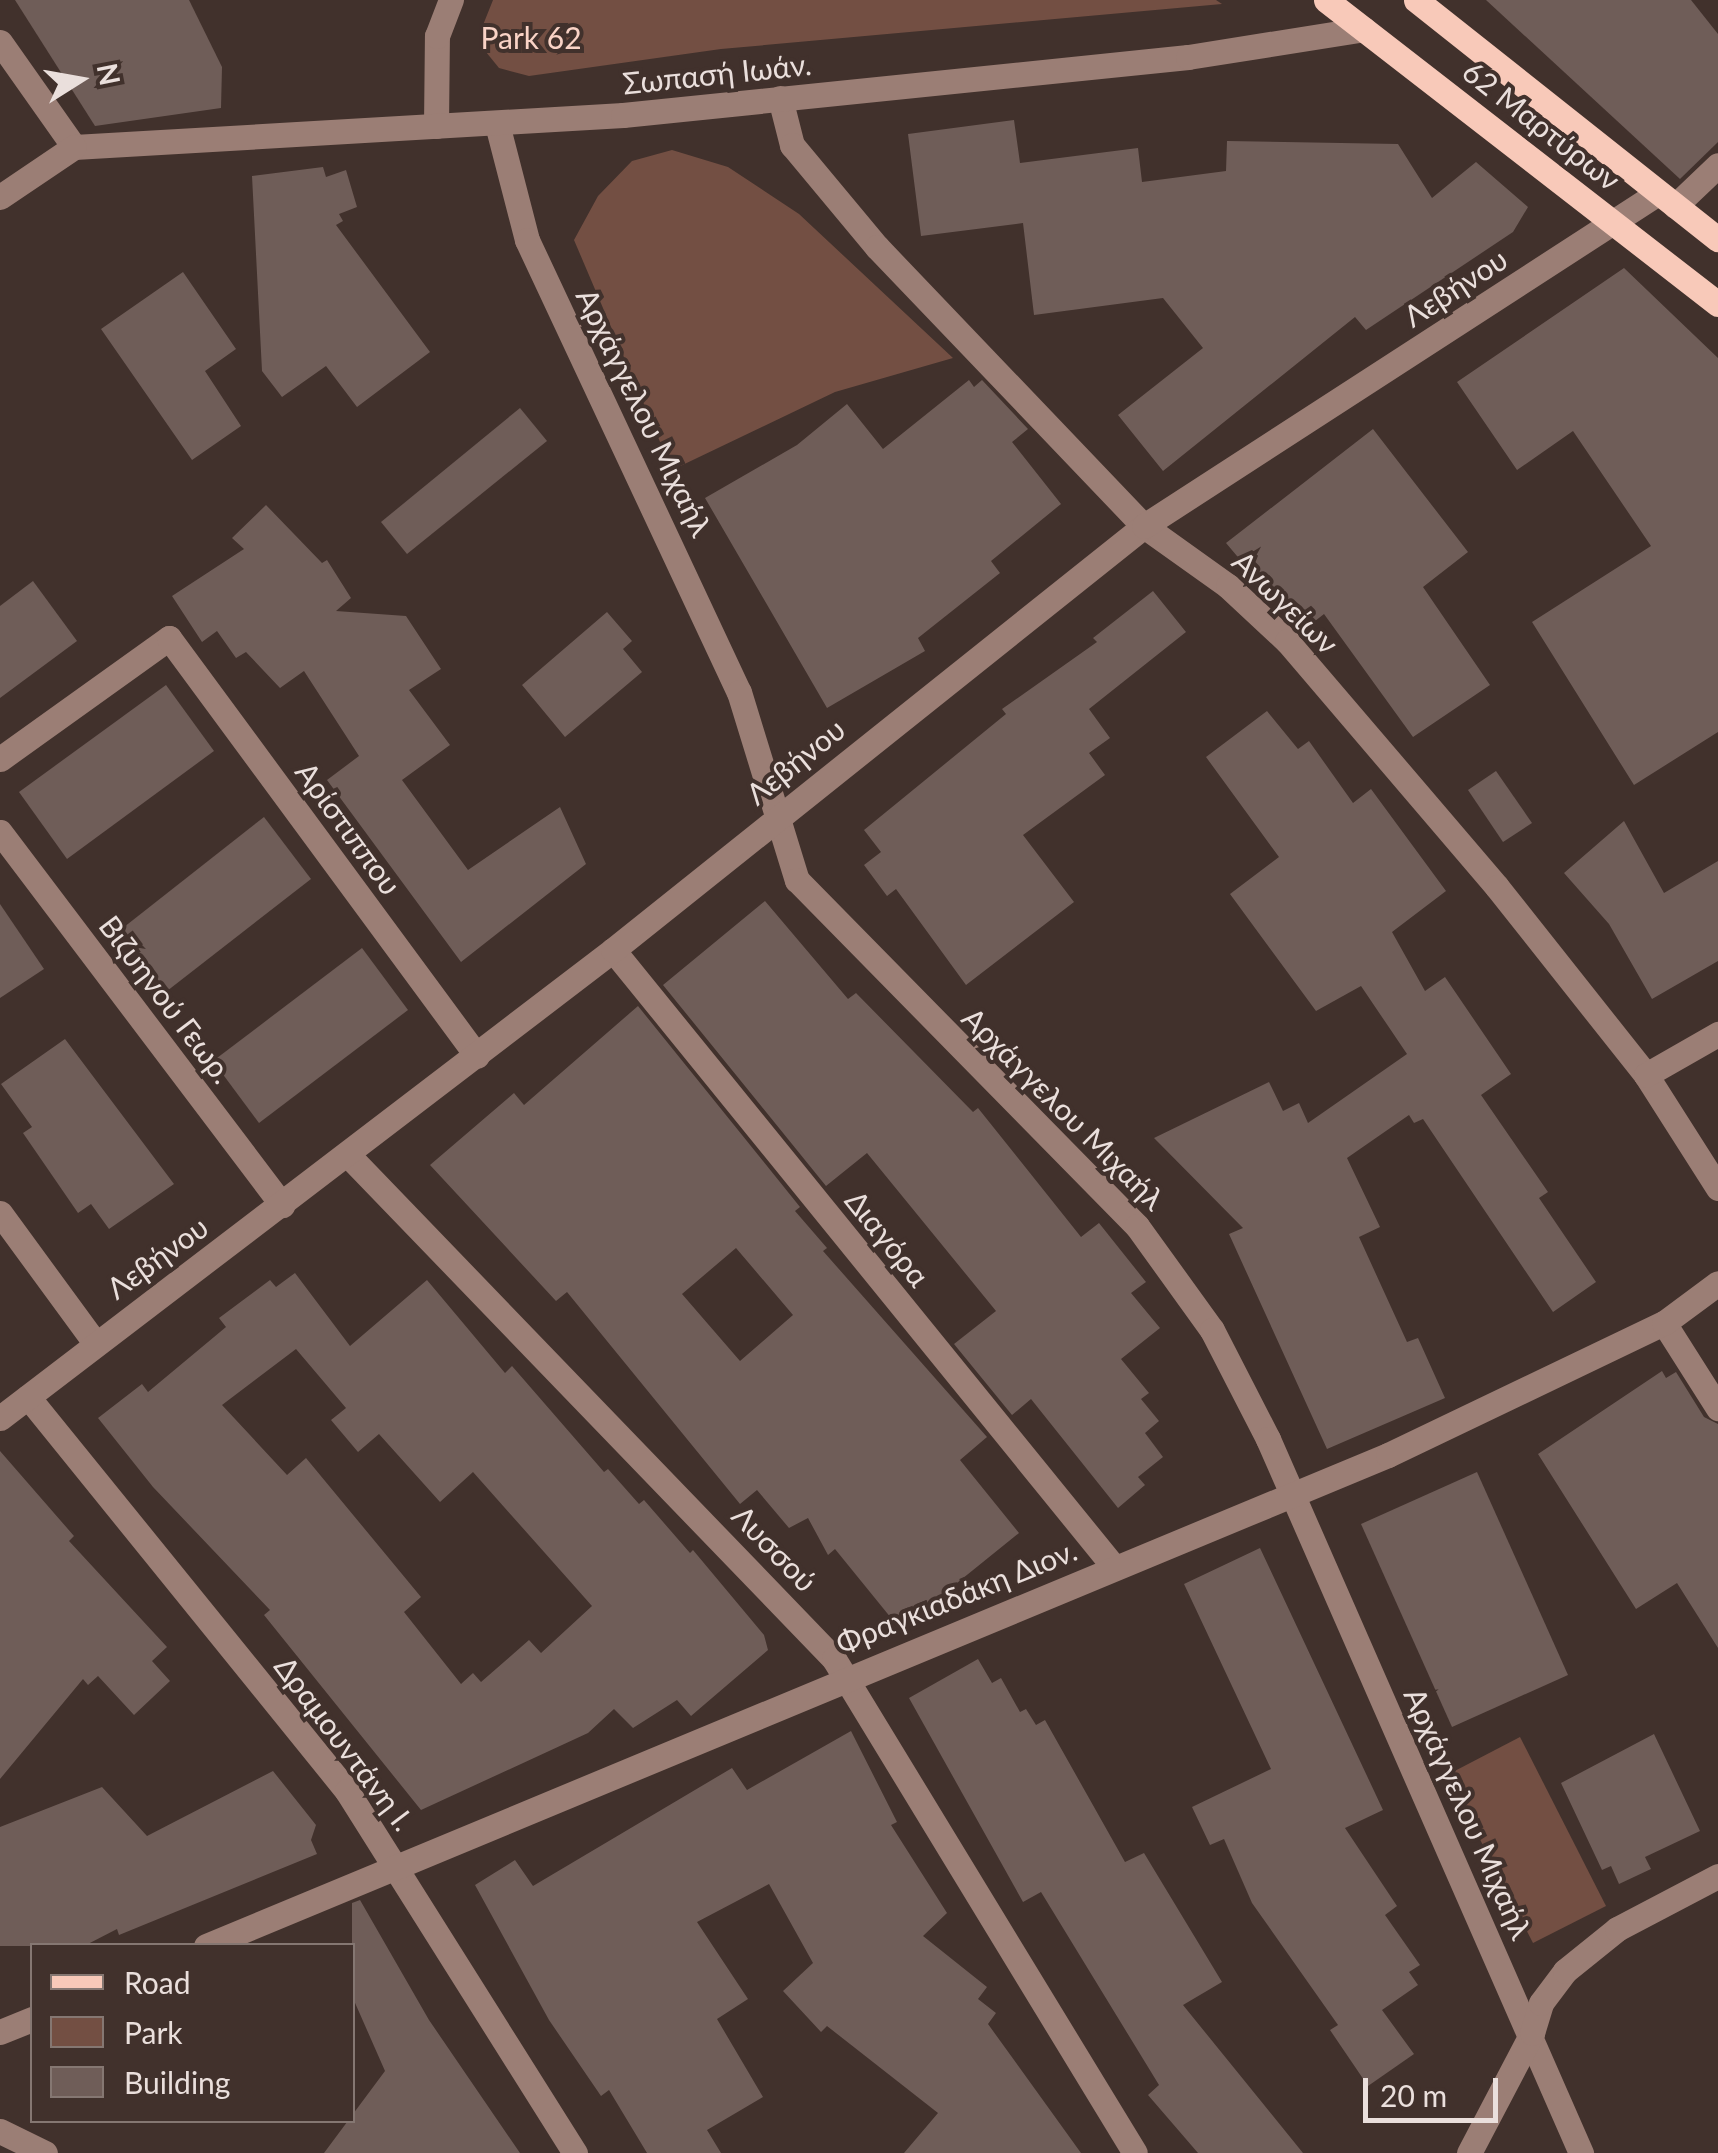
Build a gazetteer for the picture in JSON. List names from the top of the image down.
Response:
{
  "streets": {
    "main road": ["62 Μαρτύρων"],
    "street": [
      "Σωπασή Ιωάν.",
      "Λεβήνου",
      "Αρχάγγελου Μιχαήλ",
      "Ανωγείων",
      "Αρίστιππου",
      "Βιζυηνού Γεωρ.",
      "Διαγόρα",
      "Λυσσού",
      "Φραγκιαδάκη Διον.",
      "Δραμουντάνη Ι."
    ]
  },
  "crossings": [
    ["Σωπασή Ιωάν.", "62 Μαρτύρων"],
    ["Σωπασή Ιωάν.", "Αρχάγγελου Μιχαήλ"],
    ["Σωπασή Ιωάν.", "Ανωγείων"],
    ["62 Μαρτύρων", "Λεβήνου"],
    ["Λεβήνου", "Αρχάγγελου Μιχαήλ"],
    ["Λεβήνου", "Ανωγείων"],
    ["Λεβήνου", "Αρίστιππου"],
    ["Λεβήνου", "Βιζυηνού Γεωρ."],
    ["Λεβήνου", "Διαγόρα"],
    ["Λεβήνου", "Λυσσού"],
    ["Λεβήνου", "Δραμουντάνη Ι."],
    ["Αρχάγγελου Μιχαήλ", "Φραγκιαδάκη Διον."],
    ["Διαγόρα", "Φραγκιαδάκη Διον."],
    ["Λυσσού", "Φραγκιαδάκη Διον."],
    ["Φραγκιαδάκη Διον.", "Δραμουντάνη Ι."]
  ],
  "parks": ["Park 62"],
  "legend": ["Road", "Park", "Building"],
  "scale_bar": "20 m",
  "north": "right"
}
